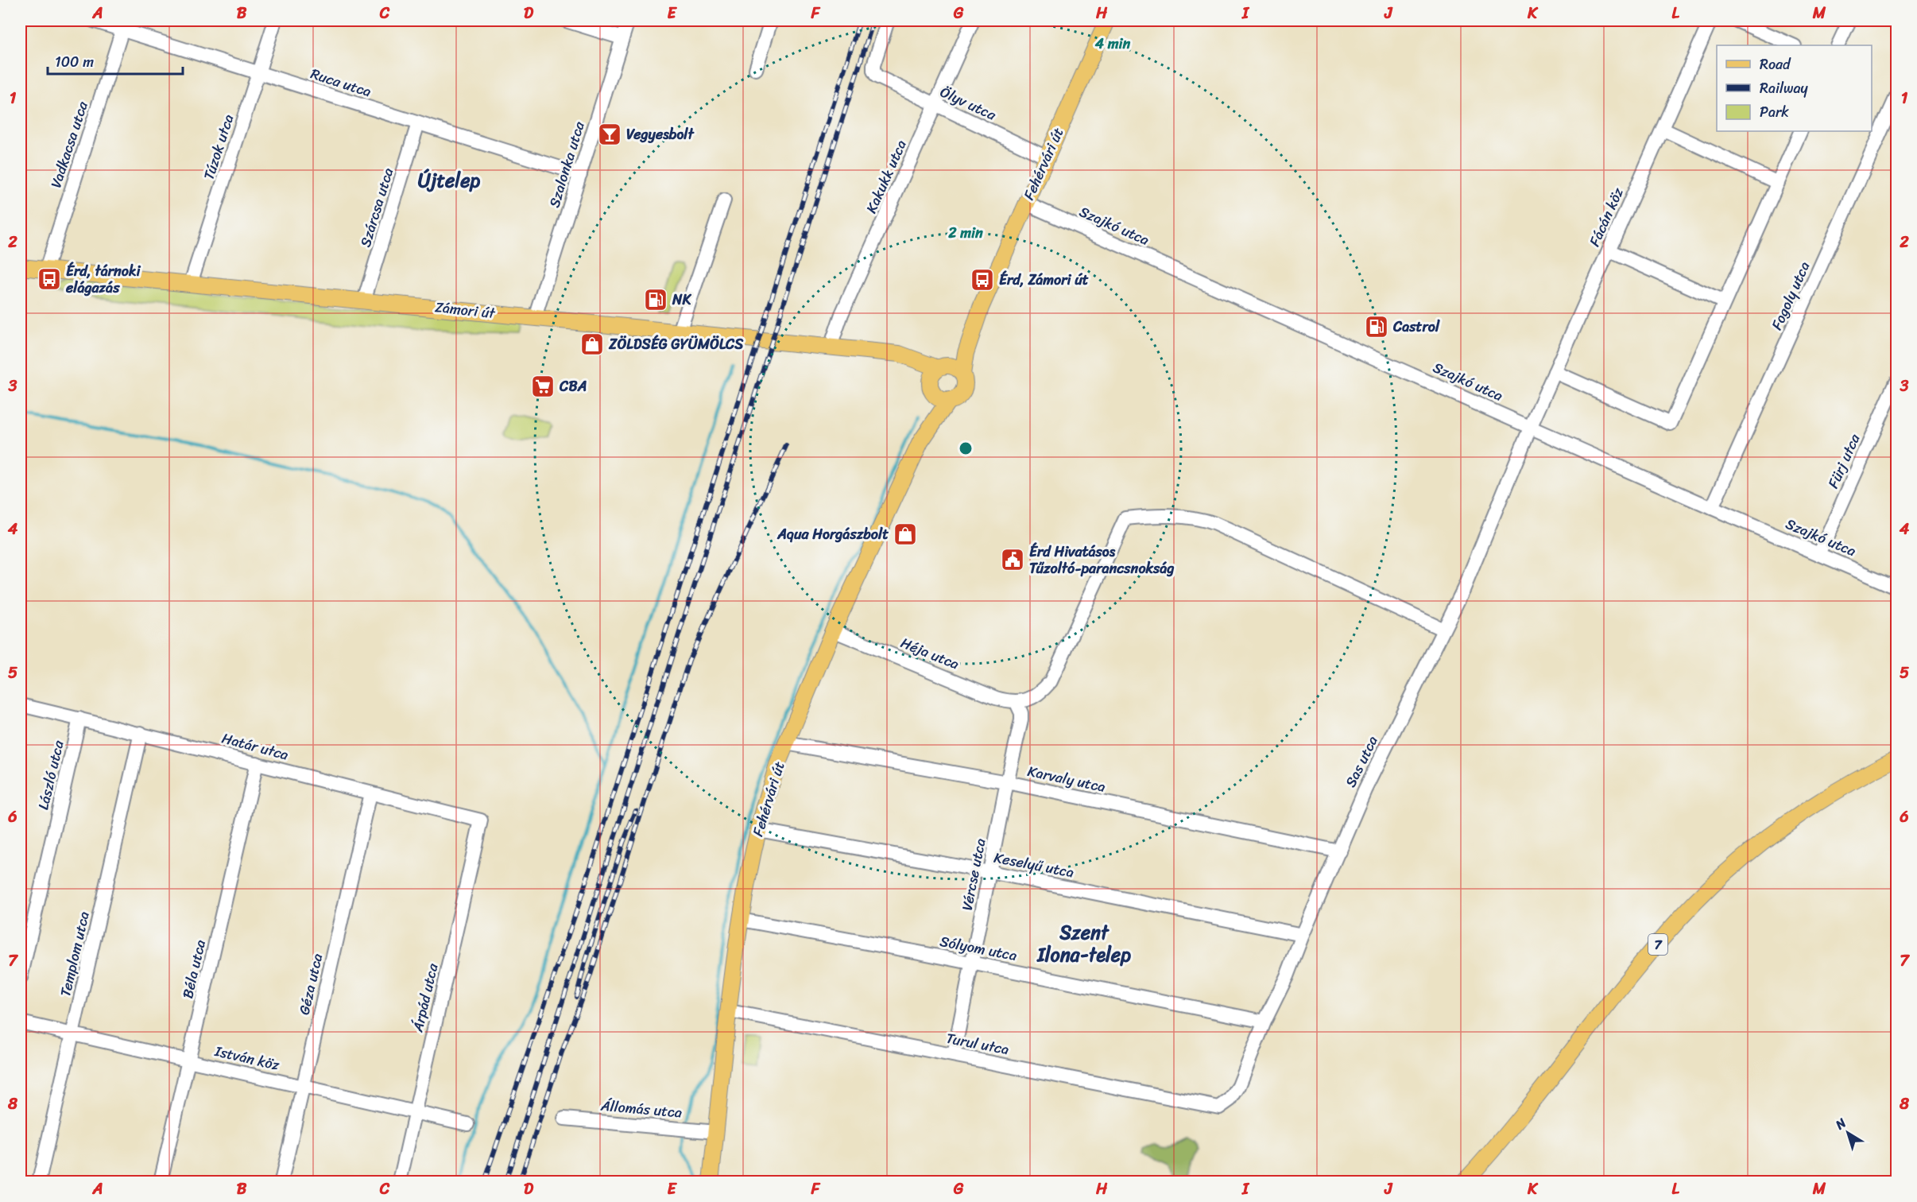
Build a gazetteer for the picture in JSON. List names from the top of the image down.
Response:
{
  "streets": {
    "main road": ["Fehérvári út", "Zámori út", "7"],
    "street": [
      "Ruca utca",
      "Ölyv utca",
      "Vadkacsa utca",
      "Túzok utca",
      "Szalonka utca",
      "Kakukk utca",
      "Szárcsa utca",
      "Fácán köz",
      "Szajkó utca",
      "Fogoly utca",
      "Fürj utca",
      "Héja utca",
      "Határ utca",
      "Sas utca",
      "László utca",
      "Karvaly utca",
      "Keselyű utca",
      "Vércse utca",
      "Sólyom utca",
      "Templom utca",
      "Béla utca",
      "Géza utca",
      "Árpád utca",
      "Turul utca",
      "István köz",
      "Állomás utca"
    ]
  },
  "crossings": [
    ["Ruca utca", "Vadkacsa utca"],
    ["Ruca utca", "Túzok utca"],
    ["Ruca utca", "Szalonka utca"],
    ["Ruca utca", "Szárcsa utca"],
    ["Ölyv utca", "Fehérvári út"],
    ["Ölyv utca", "Kakukk utca"],
    ["Vadkacsa utca", "Zámori út"],
    ["Túzok utca", "Zámori út"],
    ["Fehérvári út", "Szajkó utca"],
    ["Fehérvári út", "Zámori út"],
    ["Fehérvári út", "Héja utca"],
    ["Fehérvári út", "Karvaly utca"],
    ["Fehérvári út", "Keselyű utca"],
    ["Fehérvári út", "Sólyom utca"],
    ["Fehérvári út", "Turul utca"],
    ["Fehérvári út", "Állomás utca"],
    ["Szalonka utca", "Zámori út"],
    ["Kakukk utca", "Zámori út"],
    ["Szárcsa utca", "Zámori út"],
    ["Fácán köz", "Szajkó utca"],
    ["Fácán köz", "Sas utca"],
    ["Szajkó utca", "Fogoly utca"],
    ["Szajkó utca", "Fürj utca"],
    ["Szajkó utca", "Sas utca"],
    ["Héja utca", "Vércse utca"],
    ["Határ utca", "László utca"],
    ["Határ utca", "Templom utca"],
    ["Határ utca", "Béla utca"],
    ["Határ utca", "Géza utca"],
    ["Határ utca", "Árpád utca"],
    ["Sas utca", "Karvaly utca"],
    ["Sas utca", "Keselyű utca"],
    ["Sas utca", "Sólyom utca"],
    ["Sas utca", "Turul utca"],
    ["Karvaly utca", "Vércse utca"],
    ["Keselyű utca", "Vércse utca"],
    ["Vércse utca", "Sólyom utca"],
    ["Vércse utca", "Turul utca"],
    ["Templom utca", "István köz"],
    ["Béla utca", "István köz"],
    ["Géza utca", "István köz"],
    ["Árpád utca", "István köz"]
  ],
  "districts": ["Újtelep", "Szent Ilona-telep"],
  "places": {
    "bar": ["Vegyesbolt"],
    "bus stop": ["Érd, tárnoki elágazás", "Érd, Zámori út"],
    "fuel station": ["NK", "Castrol"],
    "shop": ["ZÖLDSÉG GYÜMÖLCS", "Aqua Horgászbolt"],
    "supermarket": ["CBA"],
    "public building": ["Érd Hivatásos Tűzoltó-parancsnokság"]
  },
  "legend": ["Road", "Railway", "Park"],
  "scale_bar": "100 m",
  "north": "top left",
  "grid": {
    "columns": [
      "A",
      "B",
      "C",
      "D",
      "E",
      "F",
      "G",
      "H",
      "I",
      "J",
      "K",
      "L",
      "M"
    ],
    "rows": [
      "1",
      "2",
      "3",
      "4",
      "5",
      "6",
      "7",
      "8"
    ]
  },
  "rings": ["4 min", "2 min"]
}
